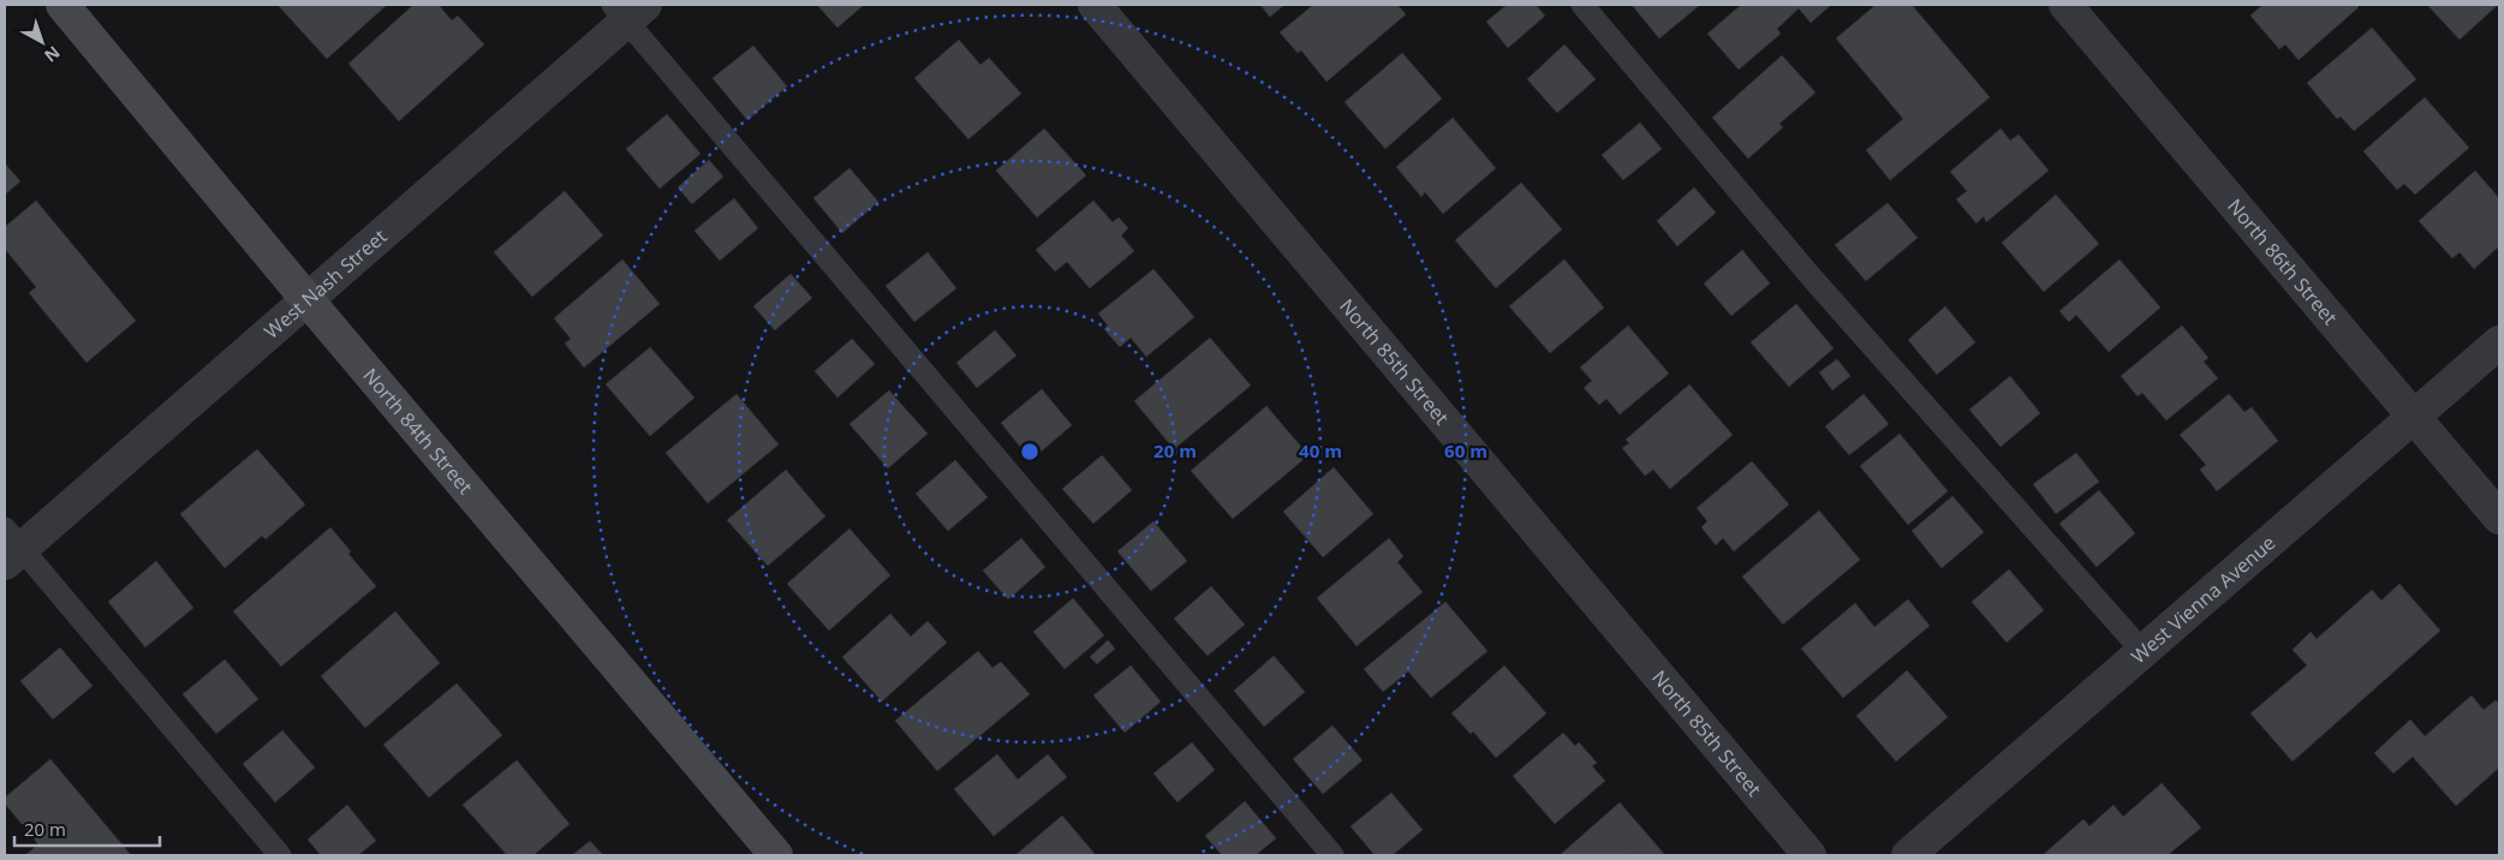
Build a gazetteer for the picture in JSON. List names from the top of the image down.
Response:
{
  "streets": {
    "street": [
      "North 86th Street",
      "West Nash Street",
      "North 85th Street",
      "North 84th Street",
      "West Vienna Avenue"
    ]
  },
  "crossings": [
    ["North 86th Street", "West Vienna Avenue"],
    ["West Nash Street", "North 84th Street"]
  ],
  "scale_bar": "20 m",
  "north": "bottom right",
  "rings": ["20 m", "40 m", "60 m"]
}
